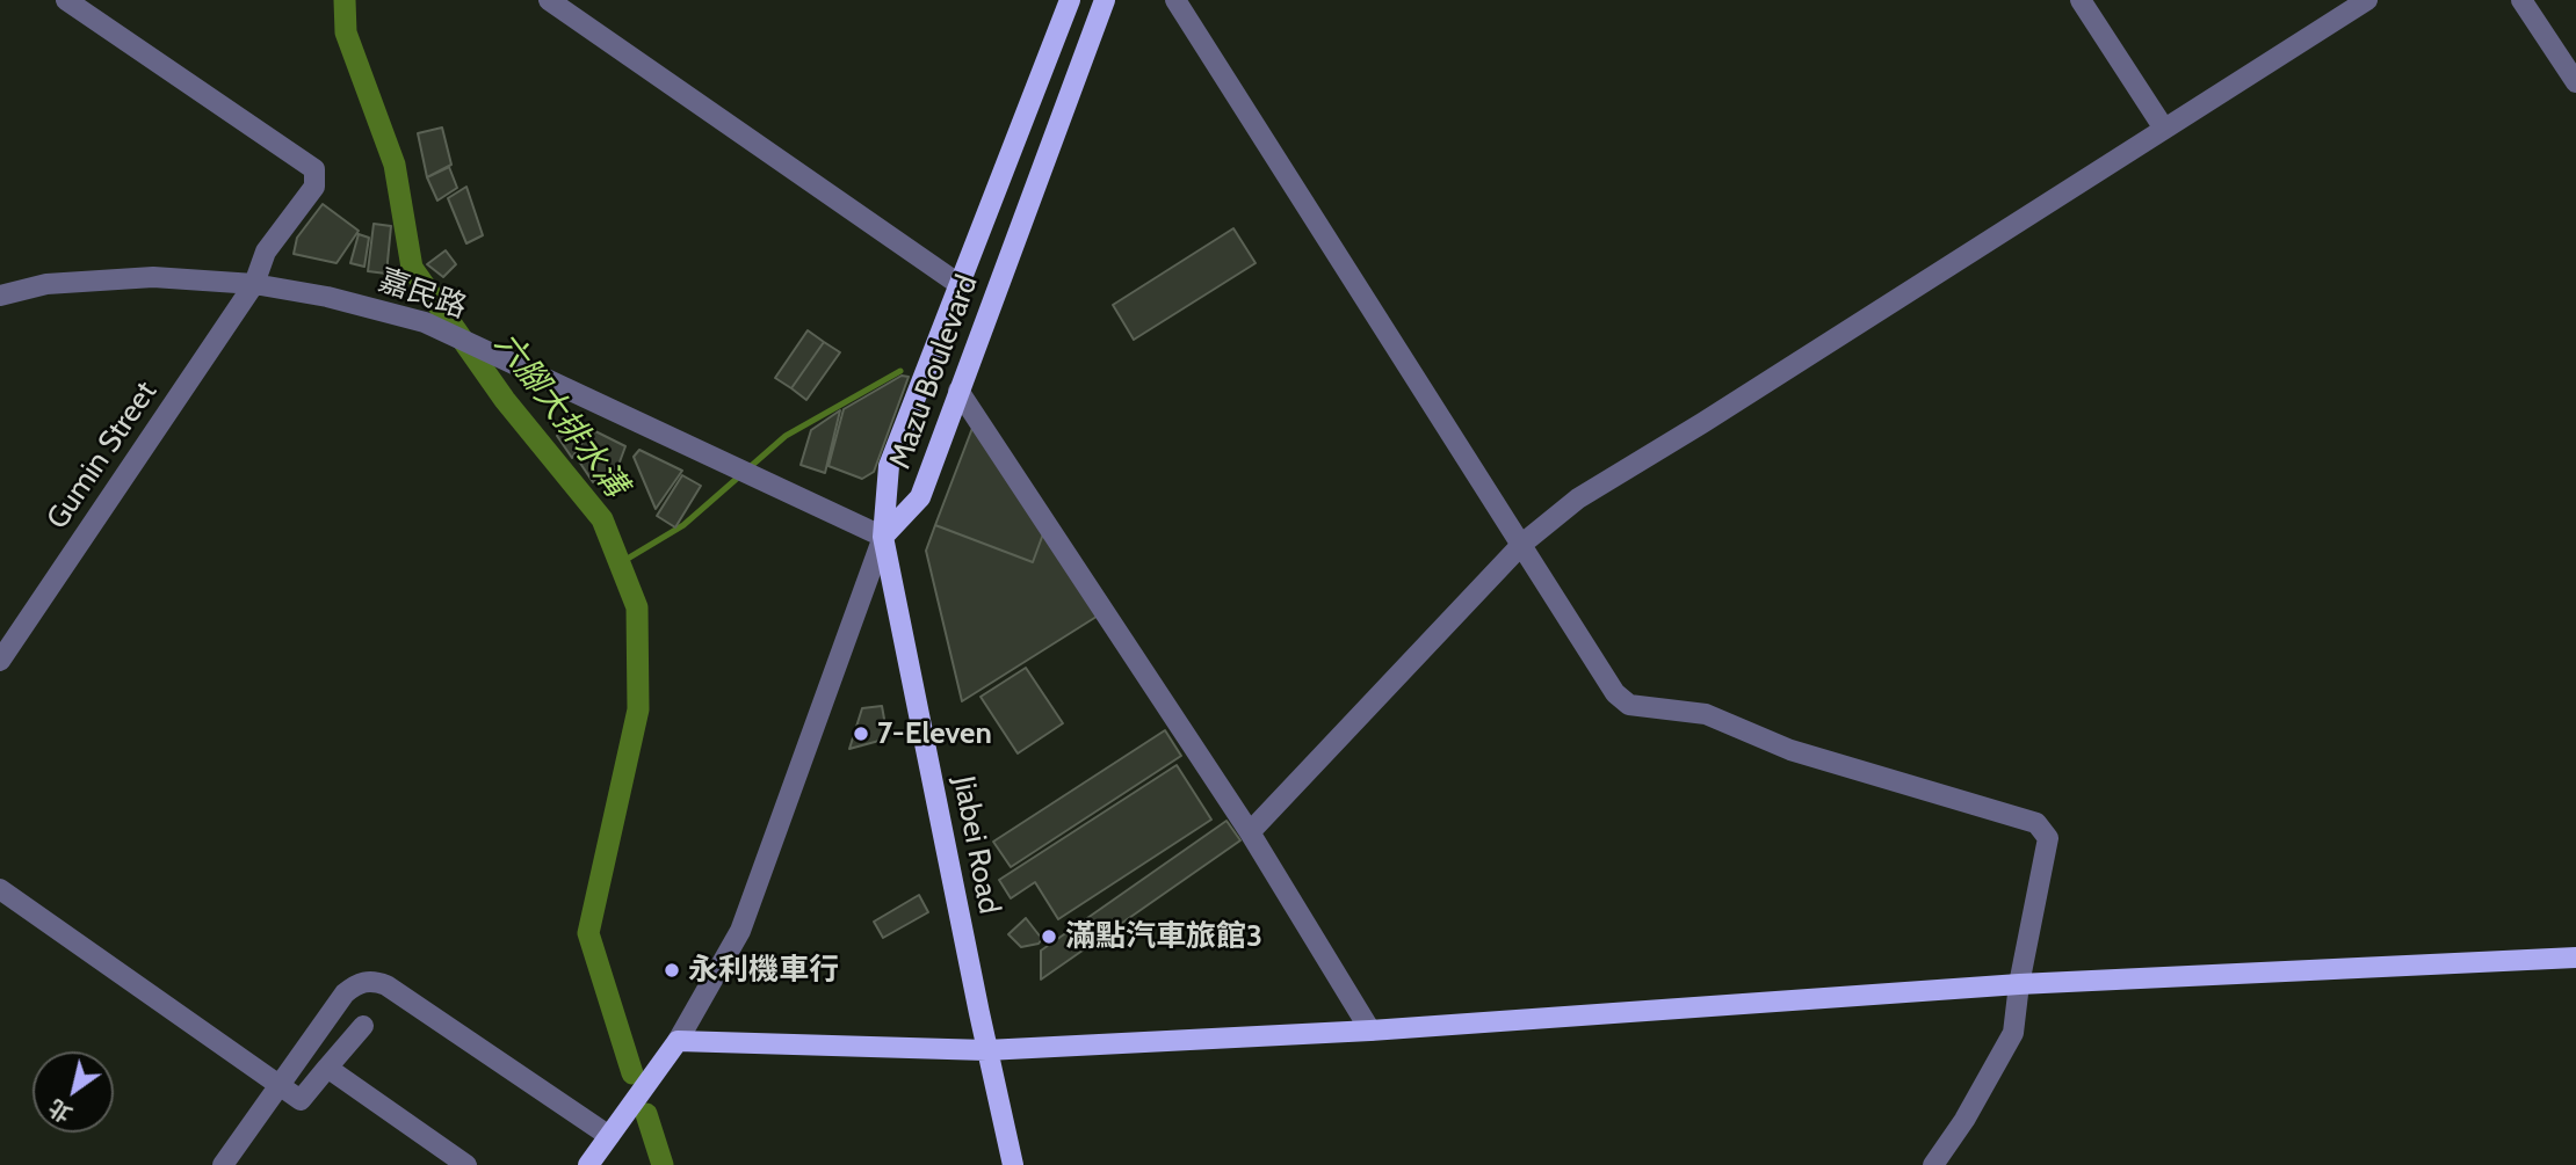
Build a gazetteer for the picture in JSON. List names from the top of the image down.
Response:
{
  "streets": {
    "main road": ["Mazu Boulevard", "Jiabei Road"],
    "street": ["嘉民路", "Gumin Street"]
  },
  "crossings": [
    ["嘉民路", "Mazu Boulevard"],
    ["嘉民路", "Gumin Street"],
    ["嘉民路", "Jiabei Road"],
    ["Mazu Boulevard", "Jiabei Road"]
  ],
  "water": ["六腳大排水溝"],
  "places": ["7-Eleven", "滿點汽車旅館3", "永利機車行"],
  "north": "bottom left"
}
